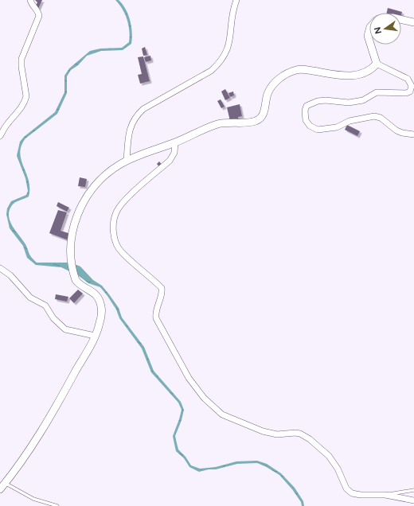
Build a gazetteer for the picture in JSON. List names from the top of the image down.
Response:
{
  "north": "left"
}
